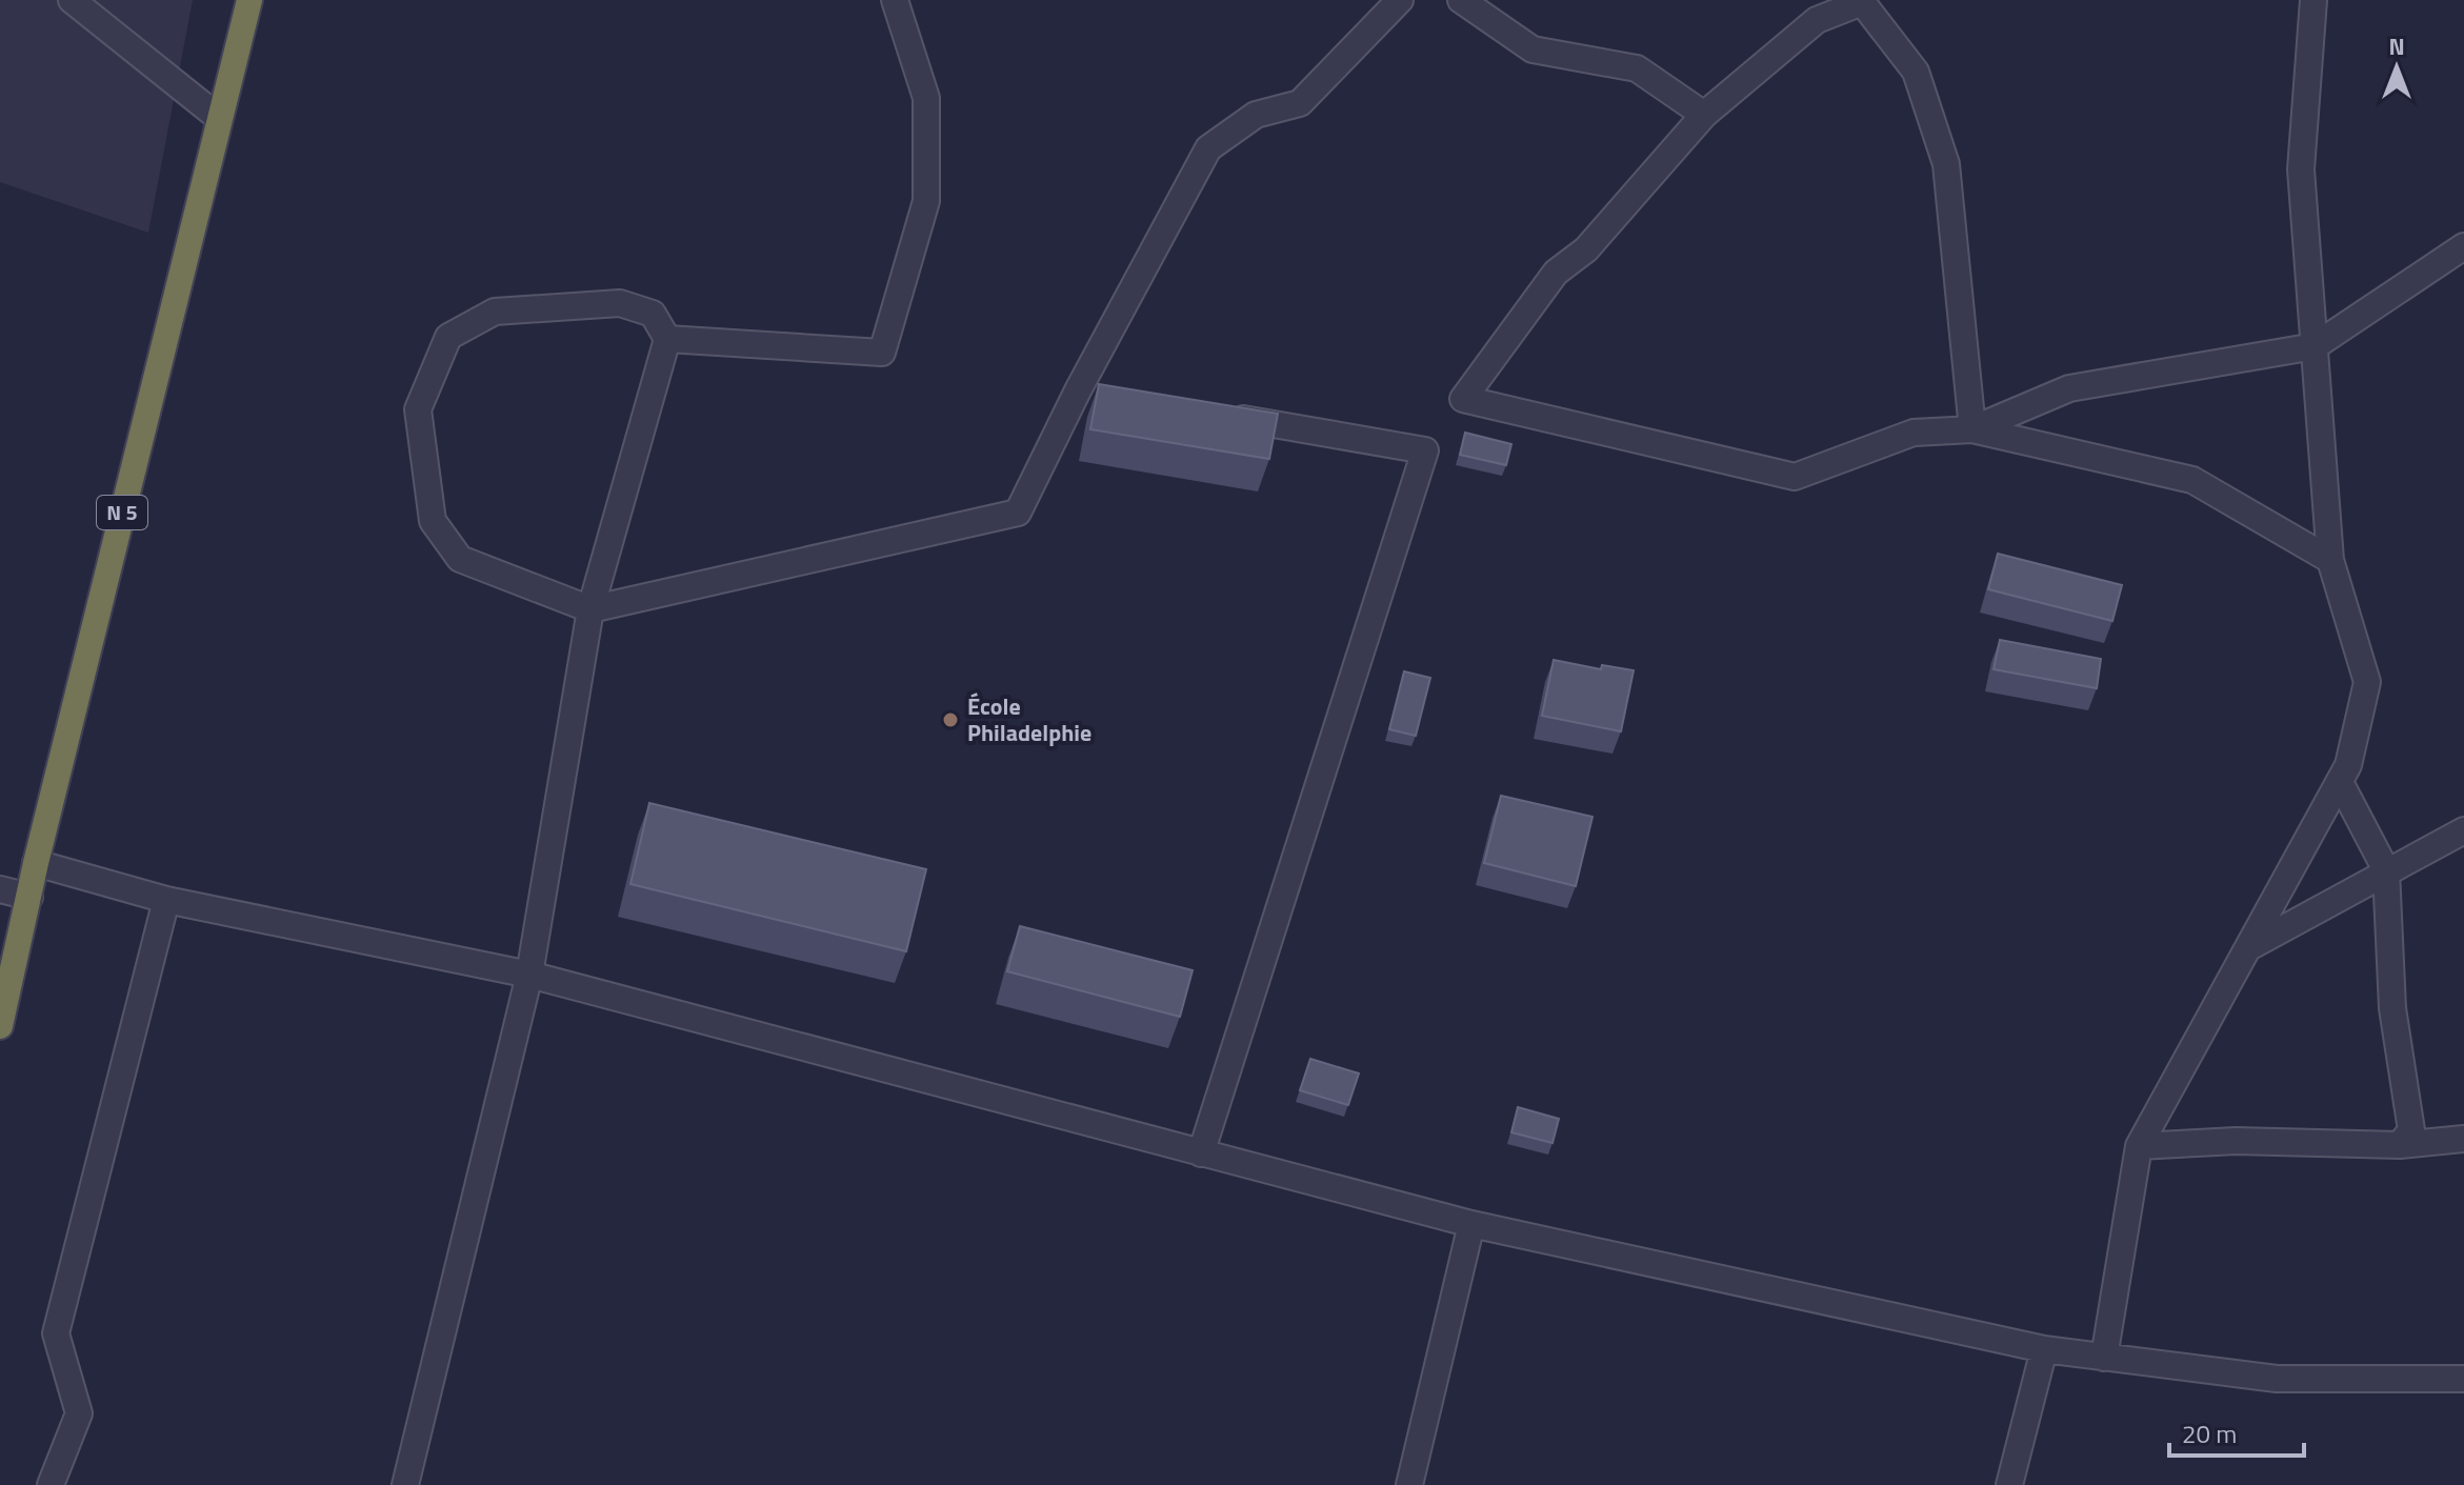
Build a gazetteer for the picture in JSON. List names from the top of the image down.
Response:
{
  "streets": {
    "highway": ["N 5"]
  },
  "places": ["École Philadelphie"],
  "scale_bar": "20 m",
  "north": "top"
}
